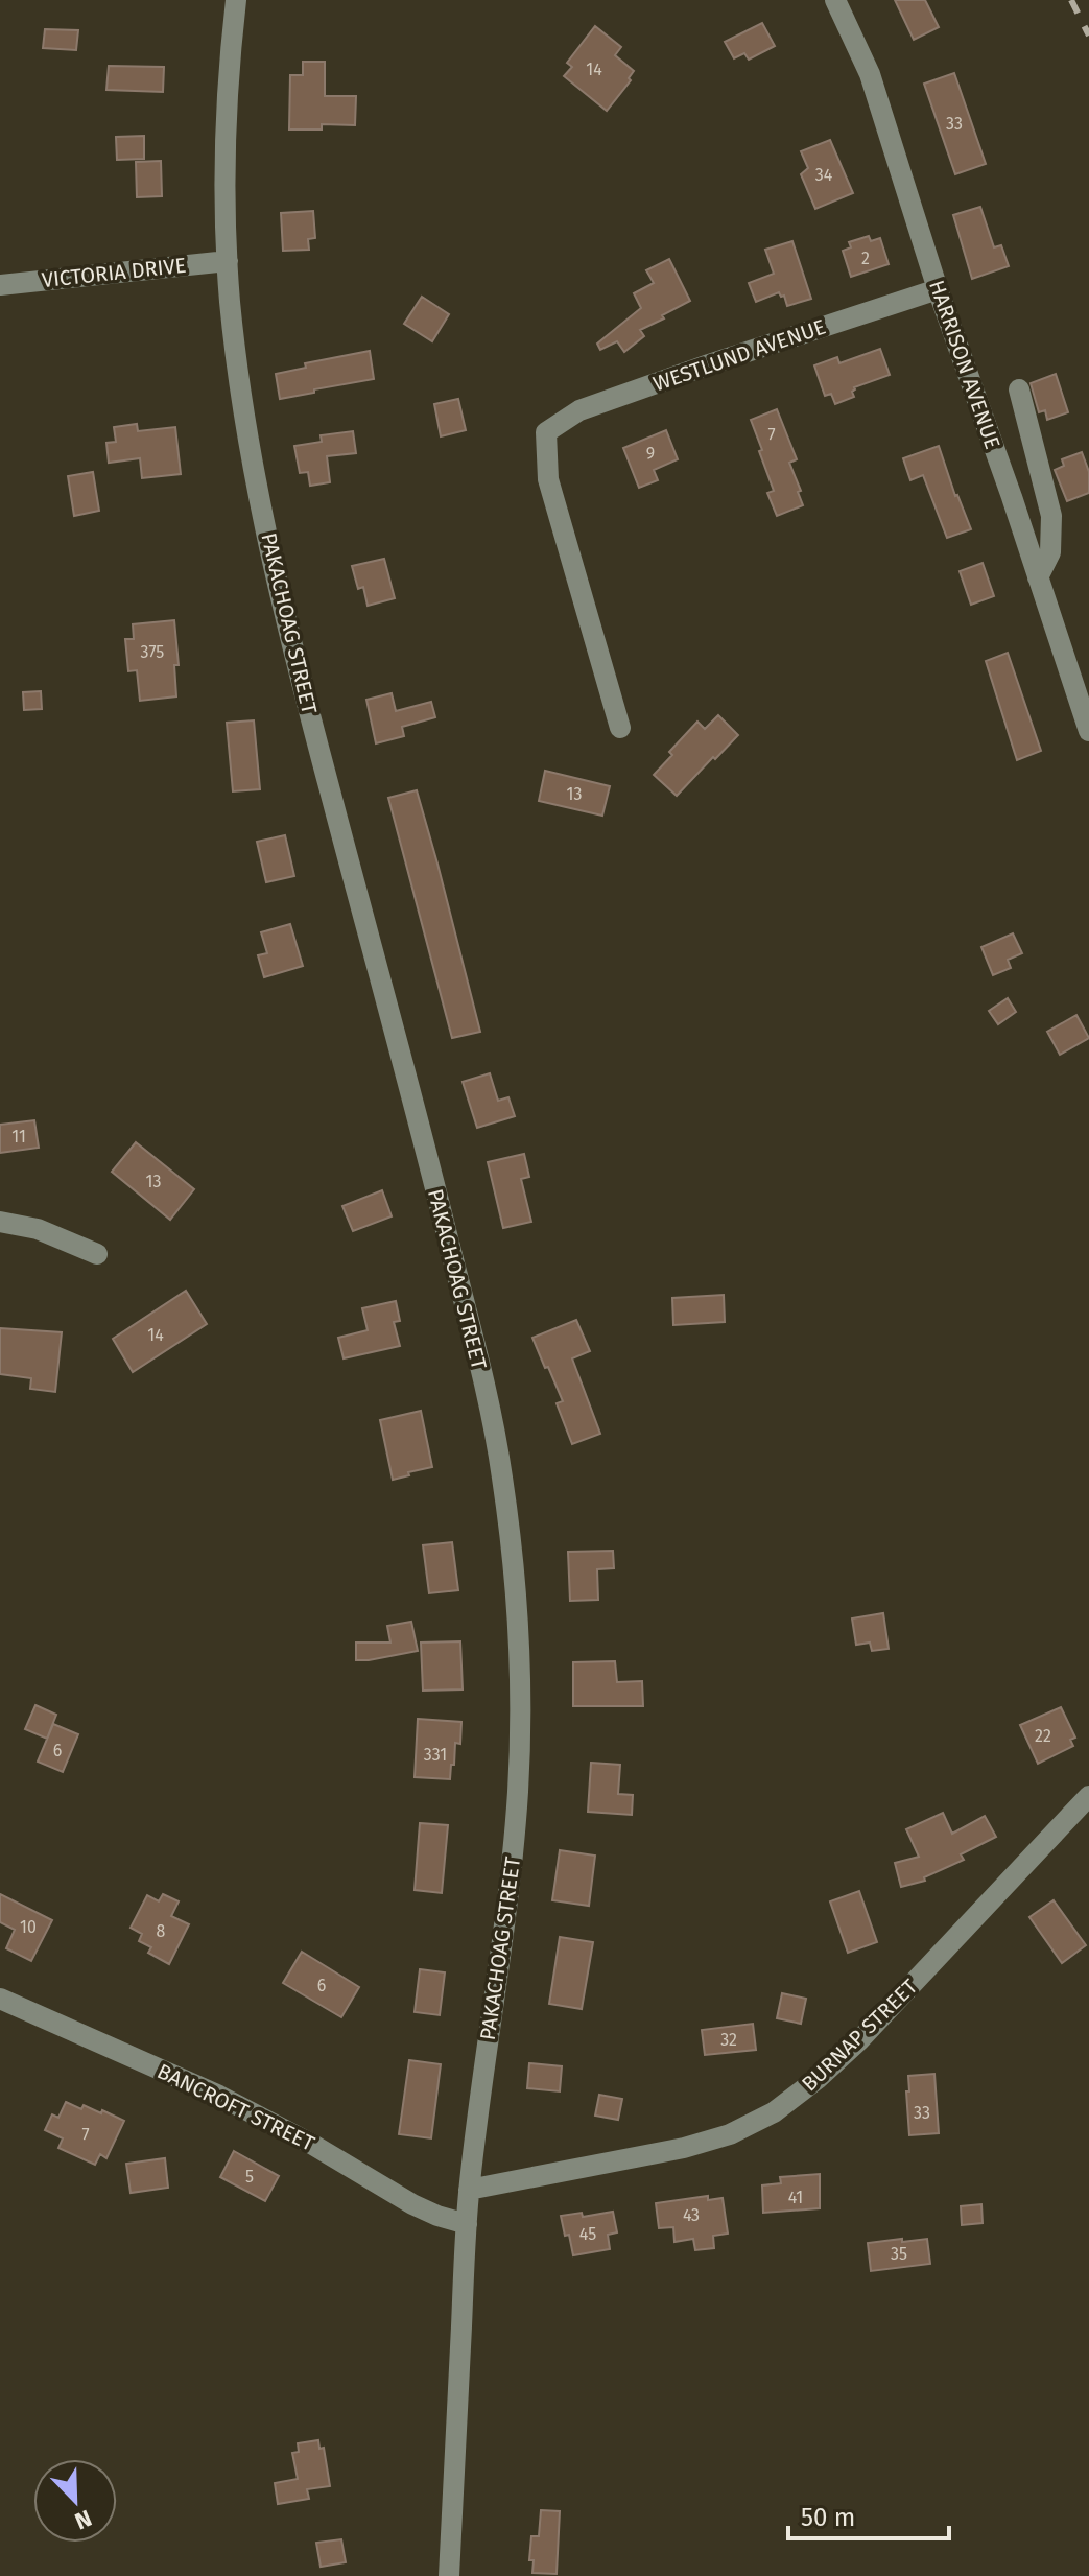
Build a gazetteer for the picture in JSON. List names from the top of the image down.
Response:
{
  "streets": {
    "street": [
      "VICTORIA DRIVE",
      "WESTLUND AVENUE",
      "HARRISON AVENUE",
      "PAKACHOAG STREET",
      "BURNAP STREET",
      "BANCROFT STREET"
    ]
  },
  "crossings": [
    ["VICTORIA DRIVE", "PAKACHOAG STREET"],
    ["WESTLUND AVENUE", "HARRISON AVENUE"],
    ["PAKACHOAG STREET", "BURNAP STREET"],
    ["PAKACHOAG STREET", "BANCROFT STREET"]
  ],
  "house_numbers": [
    "14",
    "33",
    "34",
    "2",
    "7",
    "9",
    "375",
    "13",
    "11",
    "13",
    "14",
    "22",
    "6",
    "331",
    "10",
    "8",
    "6",
    "32",
    "33",
    "7",
    "5",
    "41",
    "43",
    "45",
    "35"
  ],
  "scale_bar": "50 m",
  "north": "bottom right"
}
